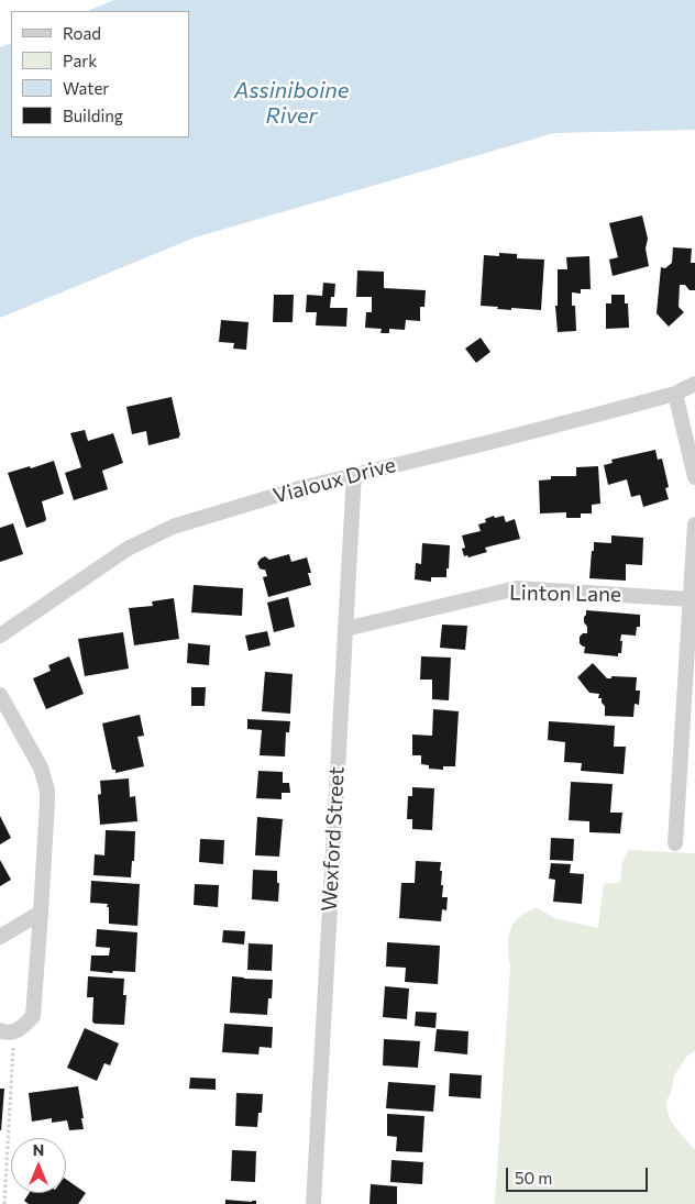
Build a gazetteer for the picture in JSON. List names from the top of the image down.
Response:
{
  "streets": {
    "street": ["Vialoux Drive", "Linton Lane", "Wexford Street"]
  },
  "crossings": [
    ["Vialoux Drive", "Wexford Street"],
    ["Linton Lane", "Wexford Street"]
  ],
  "water": ["Assiniboine River"],
  "legend": [
    "Road",
    "Park",
    "Water",
    "Building"
  ],
  "scale_bar": "50 m",
  "north": "top"
}
